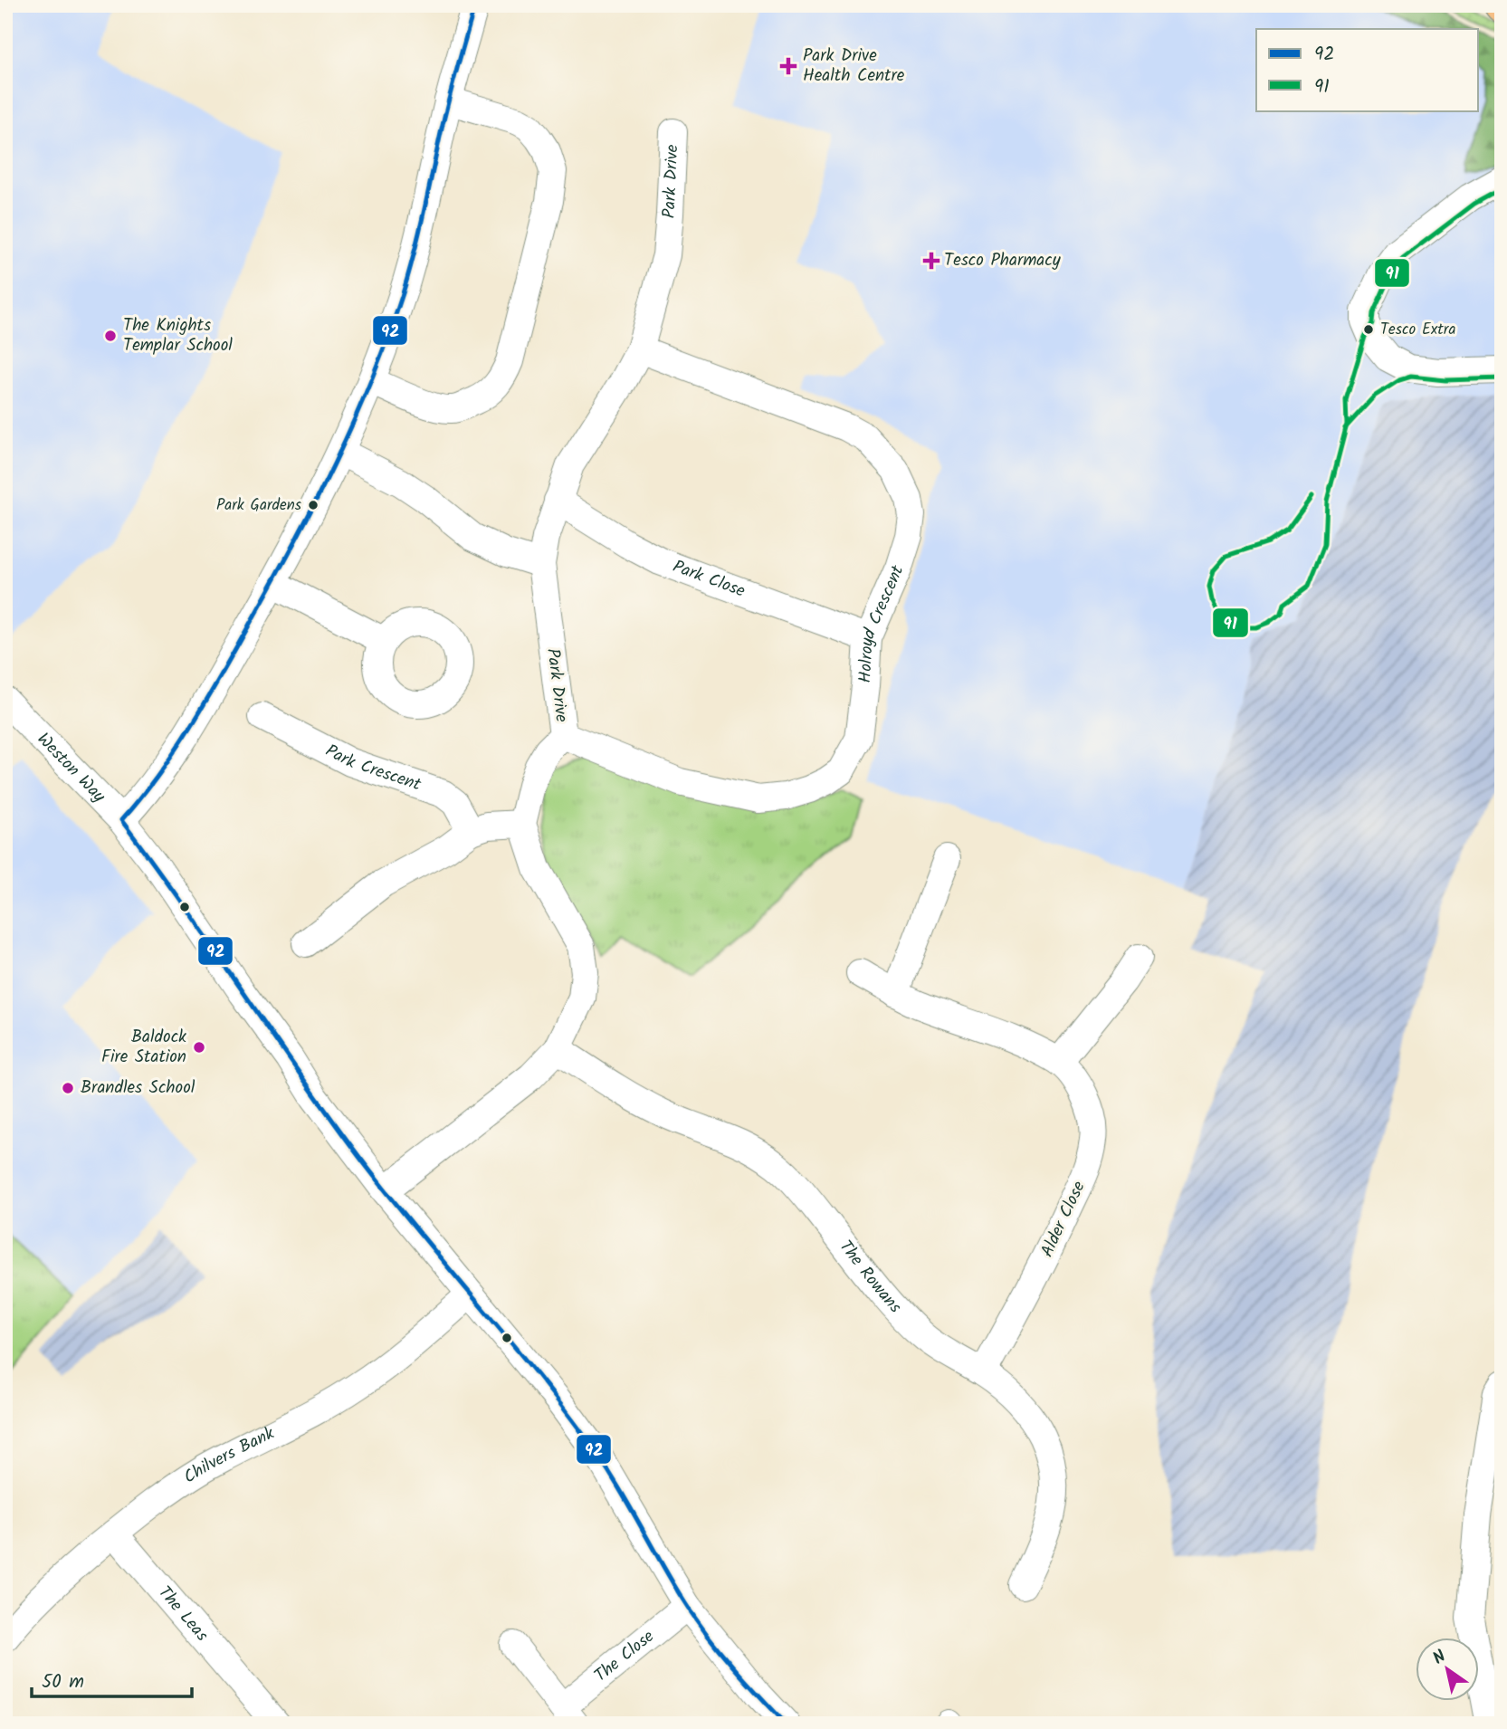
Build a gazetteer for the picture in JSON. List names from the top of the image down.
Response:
{
  "streets": {
    "street": [
      "Park Drive",
      "Park Close",
      "Holroyd Crescent",
      "Park Crescent",
      "Weston Way",
      "Alder Close",
      "The Rowans",
      "Chilvers Bank",
      "The Leas",
      "The Close"
    ]
  },
  "crossings": [
    ["Park Drive", "Park Close"],
    ["Park Drive", "Holroyd Crescent"],
    ["Park Close", "Holroyd Crescent"],
    ["Weston Way", "Chilvers Bank"],
    ["Weston Way", "The Close"],
    ["Alder Close", "The Rowans"],
    ["Chilvers Bank", "The Leas"]
  ],
  "places": {
    "health": ["Park Drive Health Centre", "Tesco Pharmacy"],
    "other": [
      "Tesco Extra",
      "The Knights Templar School",
      "Park Gardens",
      "Baldock Fire Station",
      "Brandles School"
    ]
  },
  "lines": ["transit line 92", "transit line 91"],
  "legend": ["92", "91"],
  "scale_bar": "50 m",
  "north": "top left"
}
